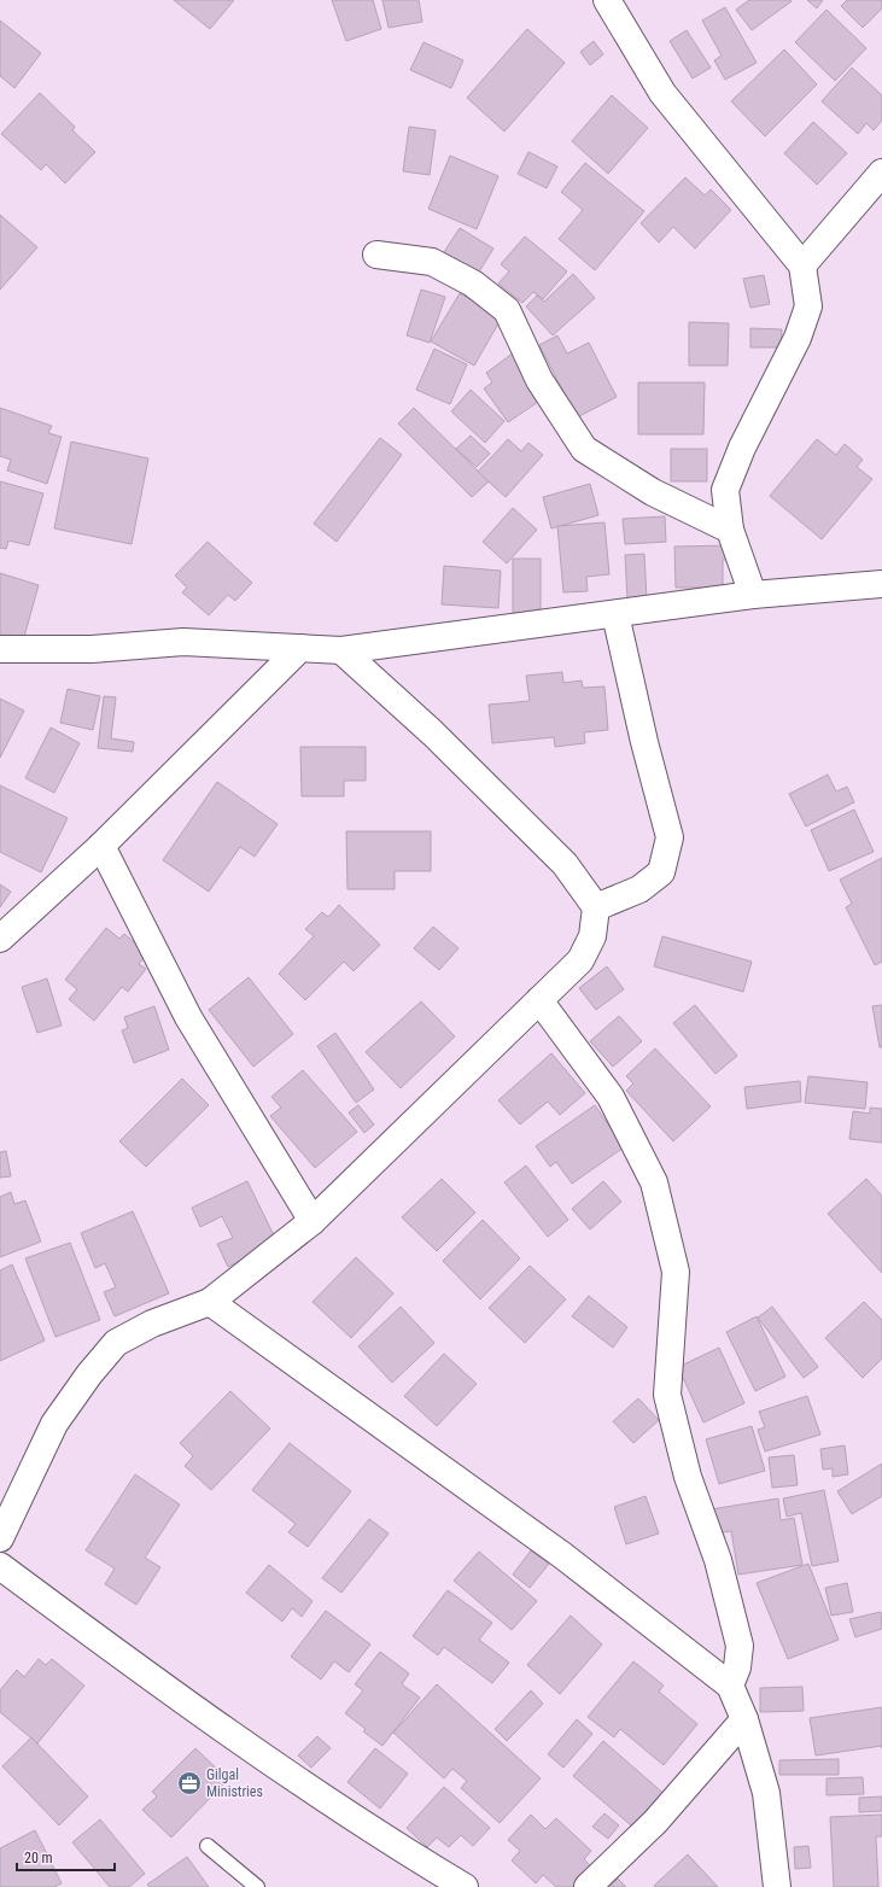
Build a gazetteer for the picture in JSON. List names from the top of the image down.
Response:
{
  "places": {
    "office": ["Gilgal Ministries"]
  },
  "scale_bar": "20 m"
}
